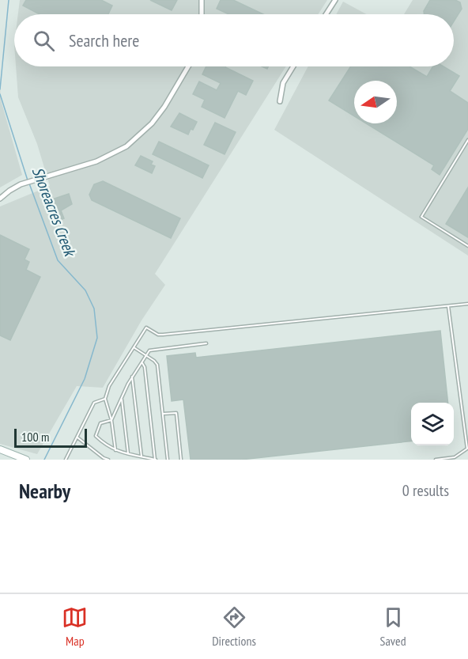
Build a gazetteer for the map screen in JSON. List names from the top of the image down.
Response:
{
  "water": ["Shoreacres Creek"],
  "scale_bar": "100 m",
  "north": "left",
  "page": {
    "search": "Search here",
    "scale": "100 m",
    "heading": ["Nearby", "0 results"],
    "nav": ["Map", "Directions", "Saved"]
  }
}
